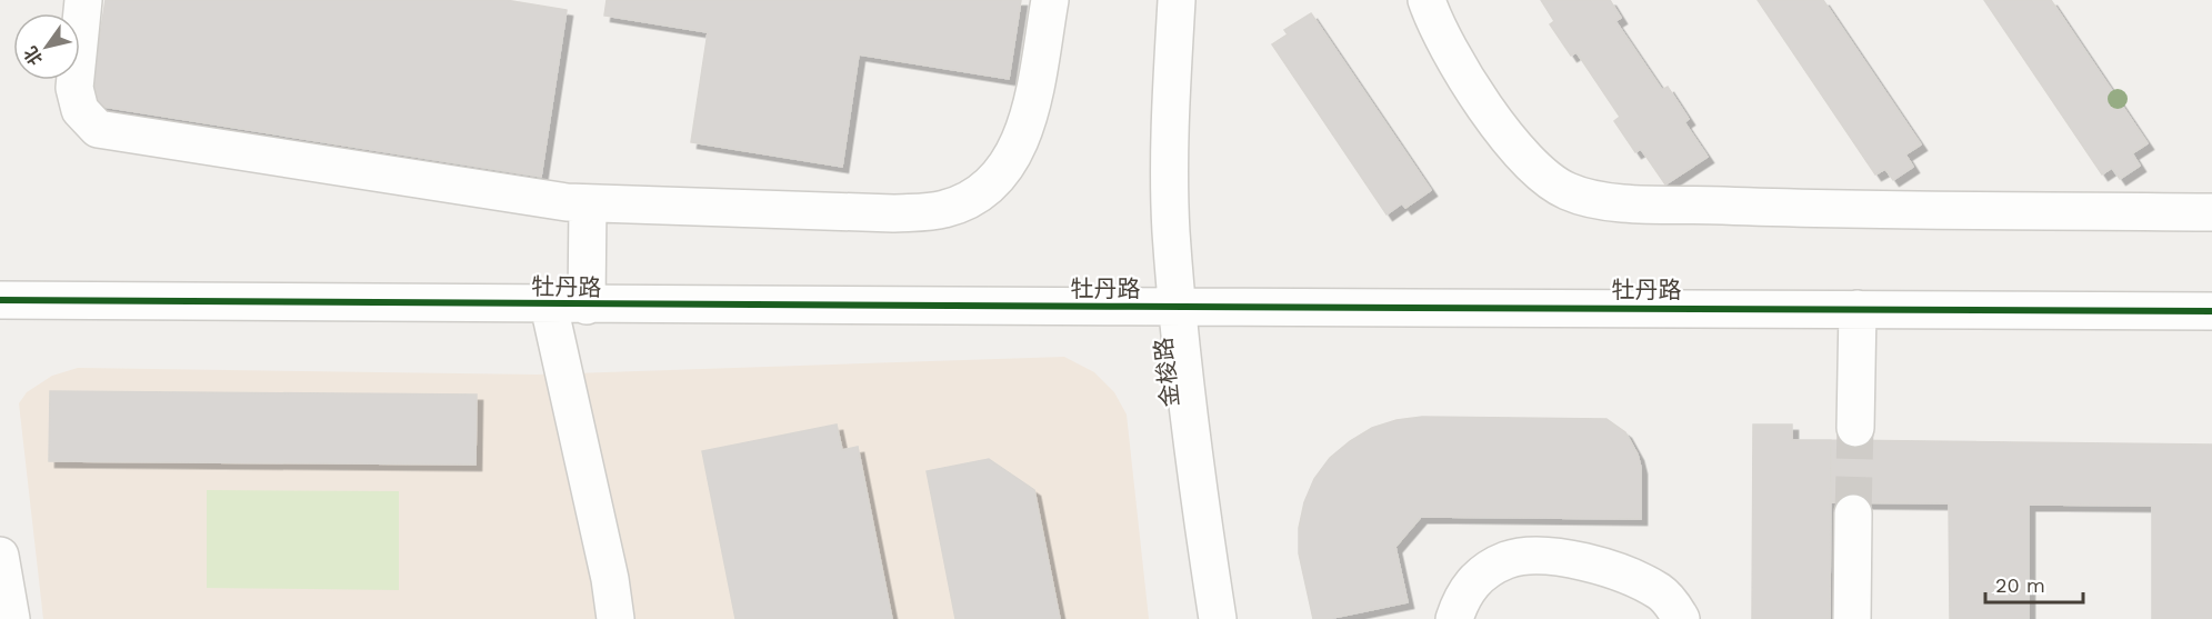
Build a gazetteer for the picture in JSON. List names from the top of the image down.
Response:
{
  "streets": {
    "street": ["牡丹路", "金梭路"]
  },
  "crossings": [
    ["牡丹路", "金梭路"]
  ],
  "scale_bar": "20 m",
  "north": "bottom left"
}
